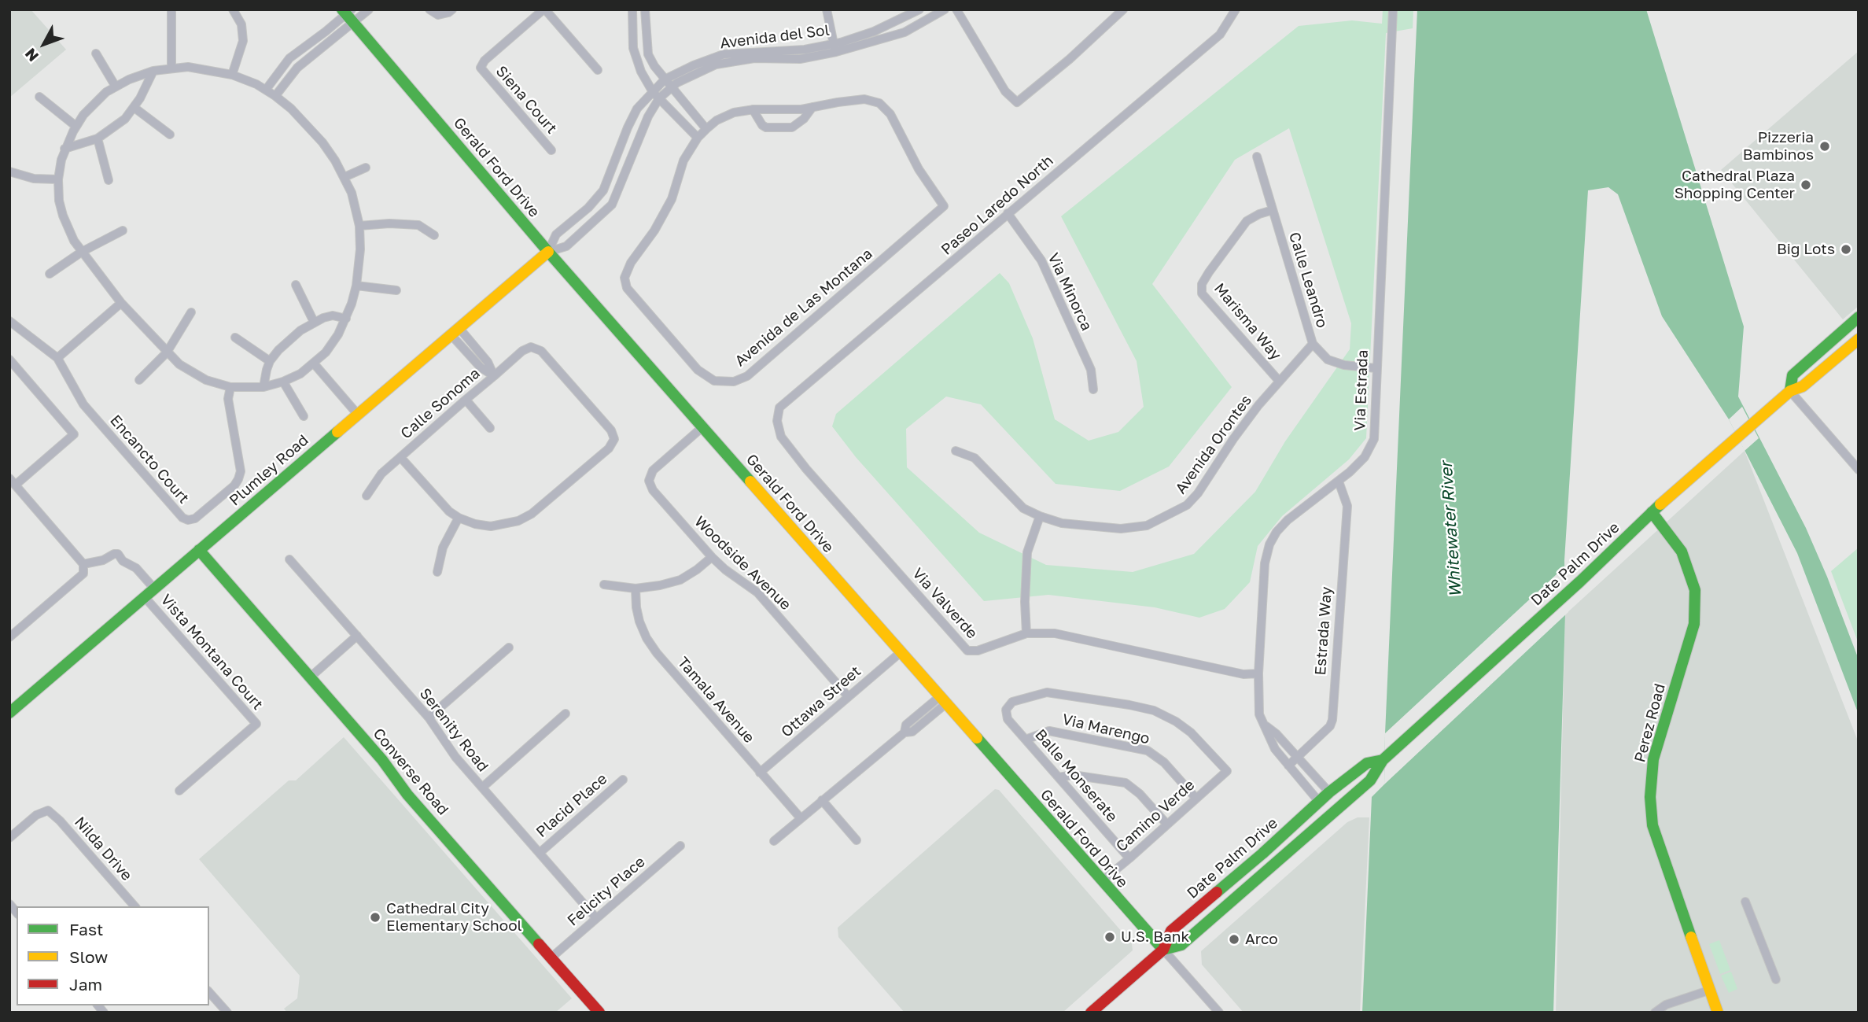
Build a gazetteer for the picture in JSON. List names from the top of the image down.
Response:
{
  "streets": {
    "main road": [
      "Gerald Ford Drive",
      "Plumley Road",
      "Date Palm Drive",
      "Perez Road",
      "Converse Road"
    ],
    "street": [
      "Avenida del Sol",
      "Siena Court",
      "Paseo Laredo North",
      "Calle Leandro",
      "Via Minorca",
      "Avenida de Las Montana",
      "Marisma Way",
      "Via Estrada",
      "Calle Sonoma",
      "Avenida Orontes",
      "Encancto Court",
      "Woodside Avenue",
      "Via Valverde",
      "Estrada Way",
      "Vista Montana Court",
      "Tamala Avenue",
      "Ottawa Street",
      "Via Marengo",
      "Serenity Road",
      "Balle Monserate",
      "Placid Place",
      "Camino Verde",
      "Nilda Drive",
      "Felicity Place"
    ]
  },
  "crossings": [
    ["Avenida del Sol", "Gerald Ford Drive"],
    ["Avenida del Sol", "Plumley Road"],
    ["Gerald Ford Drive", "Plumley Road"],
    ["Gerald Ford Drive", "Woodside Avenue"],
    ["Gerald Ford Drive", "Date Palm Drive"],
    ["Gerald Ford Drive", "Ottawa Street"],
    ["Gerald Ford Drive", "Camino Verde"],
    ["Paseo Laredo North", "Via Minorca"],
    ["Paseo Laredo North", "Via Valverde"],
    ["Calle Leandro", "Marisma Way"],
    ["Calle Leandro", "Via Estrada"],
    ["Calle Leandro", "Avenida Orontes"],
    ["Marisma Way", "Avenida Orontes"],
    ["Via Estrada", "Date Palm Drive"],
    ["Via Estrada", "Via Valverde"],
    ["Via Estrada", "Estrada Way"],
    ["Plumley Road", "Vista Montana Court"],
    ["Plumley Road", "Converse Road"],
    ["Woodside Avenue", "Ottawa Street"],
    ["Date Palm Drive", "Perez Road"],
    ["Tamala Avenue", "Ottawa Street"],
    ["Via Marengo", "Balle Monserate"],
    ["Via Marengo", "Camino Verde"],
    ["Serenity Road", "Placid Place"],
    ["Serenity Road", "Felicity Place"],
    ["Converse Road", "Felicity Place"],
    ["Balle Monserate", "Camino Verde"]
  ],
  "water": ["Whitewater River"],
  "places": [
    "Pizzeria Bambinos",
    "Cathedral Plaza Shopping Center",
    "Big Lots",
    "Cathedral City Elementary School",
    "U.S. Bank",
    "Arco"
  ],
  "legend": ["Fast", "Slow", "Jam"],
  "north": "bottom left"
}
